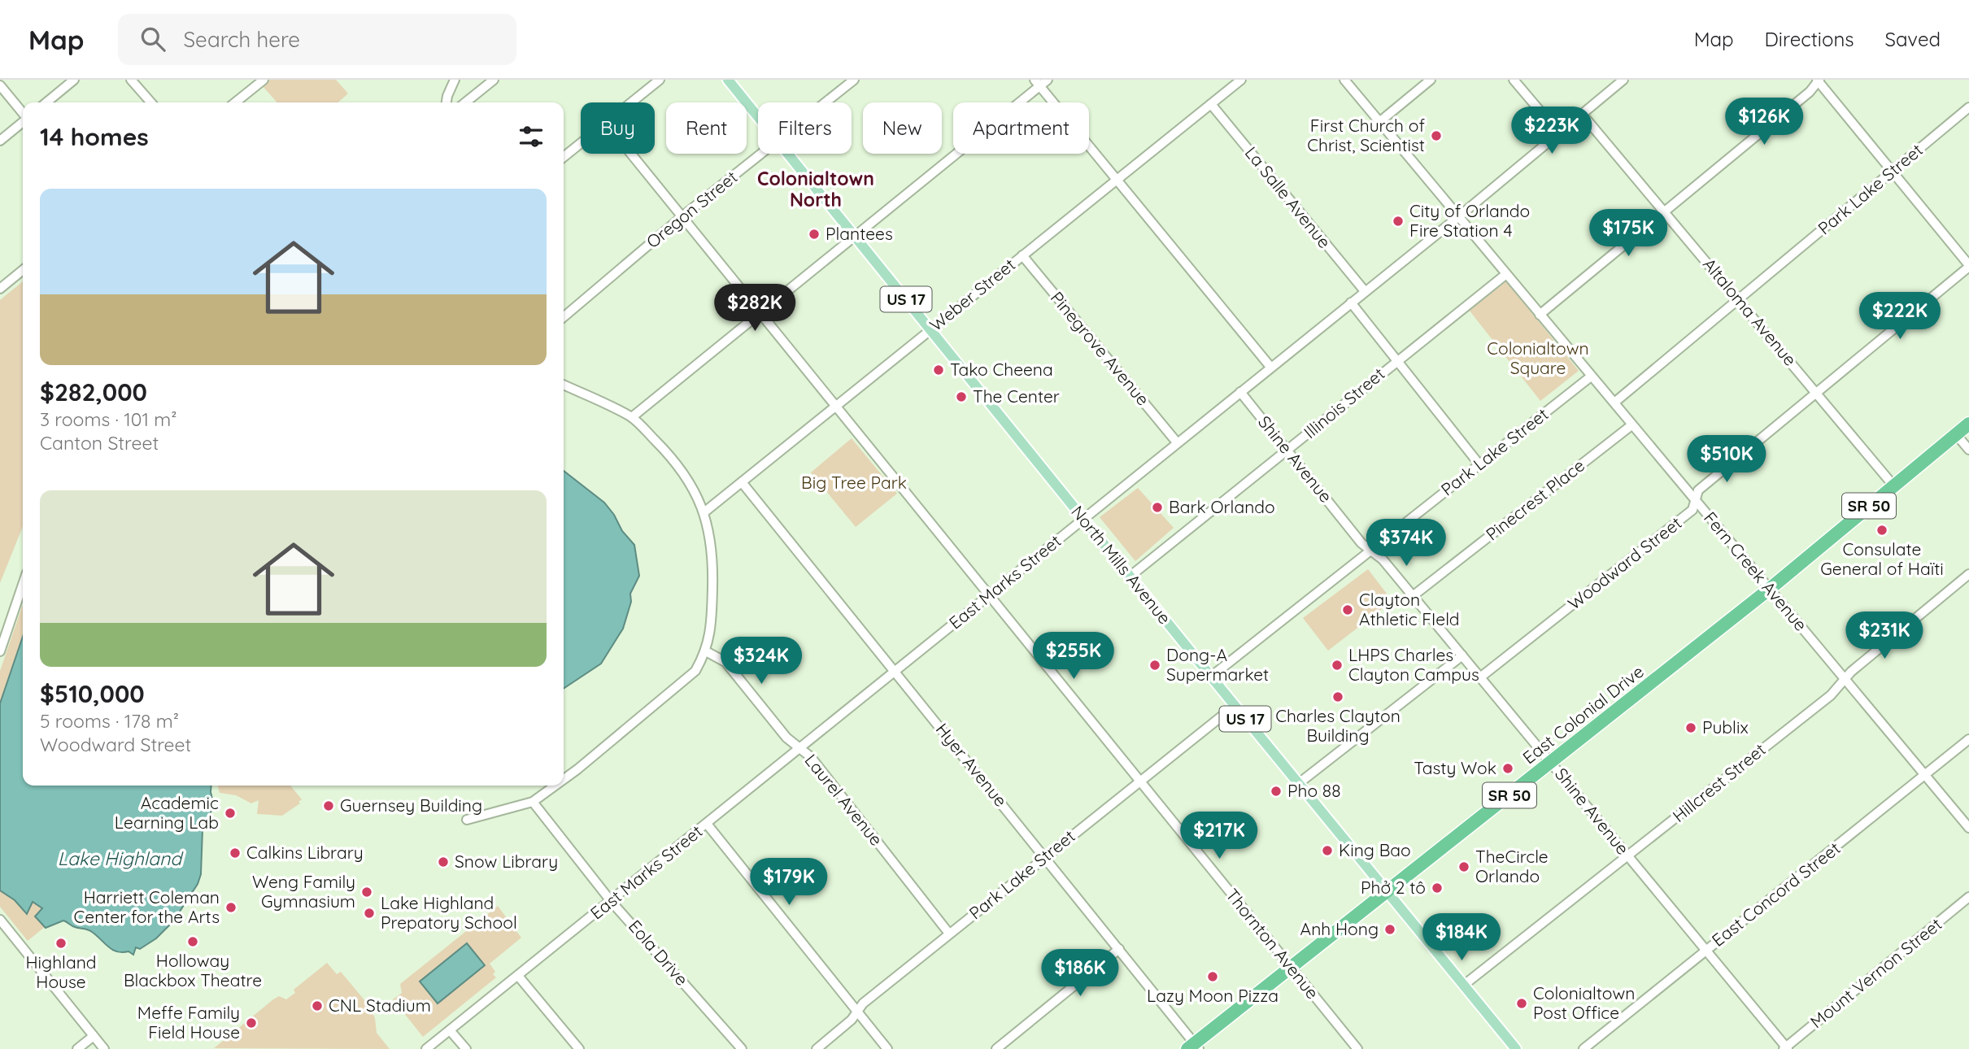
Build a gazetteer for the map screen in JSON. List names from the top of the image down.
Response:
{
  "streets": {
    "highway": ["SR 50", "East Colonial Drive"],
    "main road": ["US 17", "North Mills Avenue"],
    "street": [
      "Park Lake Street",
      "La Salle Avenue",
      "Oregon Street",
      "Weber Street",
      "Altaloma Avenue",
      "Pinegrove Avenue",
      "Illinois Street",
      "Shine Avenue",
      "Pinecrest Place",
      "Woodward Street",
      "Fern Creek Avenue",
      "East Marks Street",
      "Hyer Avenue",
      "Hillcrest Street",
      "Laurel Avenue",
      "East Concord Street",
      "Thornton Avenue",
      "Eola Drive",
      "Mount Vernon Street"
    ]
  },
  "crossings": [
    ["Park Lake Street", "Altaloma Avenue"],
    ["Park Lake Street", "Shine Avenue"],
    ["Park Lake Street", "North Mills Avenue"],
    ["Park Lake Street", "Fern Creek Avenue"],
    ["Park Lake Street", "Hyer Avenue"],
    ["Park Lake Street", "Laurel Avenue"],
    ["Park Lake Street", "Thornton Avenue"],
    ["La Salle Avenue", "Weber Street"],
    ["La Salle Avenue", "East Marks Street"],
    ["Oregon Street", "Thornton Avenue"],
    ["Weber Street", "Pinegrove Avenue"],
    ["Weber Street", "North Mills Avenue"],
    ["Weber Street", "Hyer Avenue"],
    ["Weber Street", "Thornton Avenue"],
    ["Altaloma Avenue", "Woodward Street"],
    ["Altaloma Avenue", "East Marks Street"],
    ["Altaloma Avenue", "East Colonial Drive"],
    ["Pinegrove Avenue", "East Marks Street"],
    ["Illinois Street", "Shine Avenue"],
    ["Illinois Street", "North Mills Avenue"],
    ["Illinois Street", "Fern Creek Avenue"],
    ["Shine Avenue", "Pinecrest Place"],
    ["Shine Avenue", "Woodward Street"],
    ["Shine Avenue", "East Marks Street"],
    ["Shine Avenue", "East Colonial Drive"],
    ["Shine Avenue", "Hillcrest Street"],
    ["Shine Avenue", "East Concord Street"],
    ["Shine Avenue", "Mount Vernon Street"],
    ["Pinecrest Place", "Fern Creek Avenue"],
    ["Woodward Street", "Fern Creek Avenue"],
    ["North Mills Avenue", "East Marks Street"],
    ["North Mills Avenue", "East Colonial Drive"],
    ["North Mills Avenue", "Hillcrest Street"],
    ["Fern Creek Avenue", "East Marks Street"],
    ["Fern Creek Avenue", "East Colonial Drive"],
    ["Fern Creek Avenue", "Hillcrest Street"],
    ["Fern Creek Avenue", "East Concord Street"],
    ["East Marks Street", "Hyer Avenue"],
    ["East Marks Street", "Laurel Avenue"],
    ["East Marks Street", "Thornton Avenue"],
    ["East Marks Street", "Eola Drive"],
    ["East Colonial Drive", "Hyer Avenue"],
    ["East Colonial Drive", "Thornton Avenue"]
  ],
  "districts": ["Colonialtown North"],
  "water": ["Lake Highland"],
  "parks": ["Colonialtown Square", "Big Tree Park"],
  "places": [
    "First Church of Christ, Scientist",
    "City of Orlando Fire Station 4",
    "Plantees",
    "Tako Cheena",
    "The Center",
    "Bark Orlando",
    "Consulate General of Haïti",
    "Clayton Athletic FIeld",
    "Dong-A Supermarket",
    "LHPS Charles Clayton Campus",
    "Charles Clayton Building",
    "Publix",
    "Tasty Wok",
    "Pho 88",
    "Guernsey Building",
    "Academic Learning Lab",
    "King Bao",
    "Calkins Library",
    "Snow Library",
    "TheCircle Orlando",
    "Phở 2 tô",
    "Weng Family Gymnasium",
    "Harriett Coleman Center for the Arts",
    "Lake Highland Prepatory School",
    "Anh Hong",
    "Holloway Blackbox Theatre",
    "Highland House",
    "Lazy Moon Pizza",
    "Colonialtown Post Office",
    "CNL Stadium",
    "Meffe Family Field House"
  ],
  "page": {
    "header": "Map",
    "search": "Search here",
    "nav": ["Map", "Directions", "Saved"],
    "price": [
      "$126K",
      "$223K",
      "$175K",
      "$282K",
      "$222K",
      "$510K",
      "$374K",
      "$231K",
      "$255K",
      "$324K",
      "$217K",
      "$179K",
      "$184K",
      "$186K"
    ],
    "chip": [
      "Buy",
      "Rent",
      "Filters",
      "New",
      "Apartment"
    ],
    "heading": "14 homes",
    "list": [
      {
        "name": "$282,000",
        "note": "3 rooms · 101 m² · Canton Street"
      },
      {
        "name": "$510,000",
        "note": "5 rooms · 178 m² · Woodward Street"
      }
    ]
  }
}
